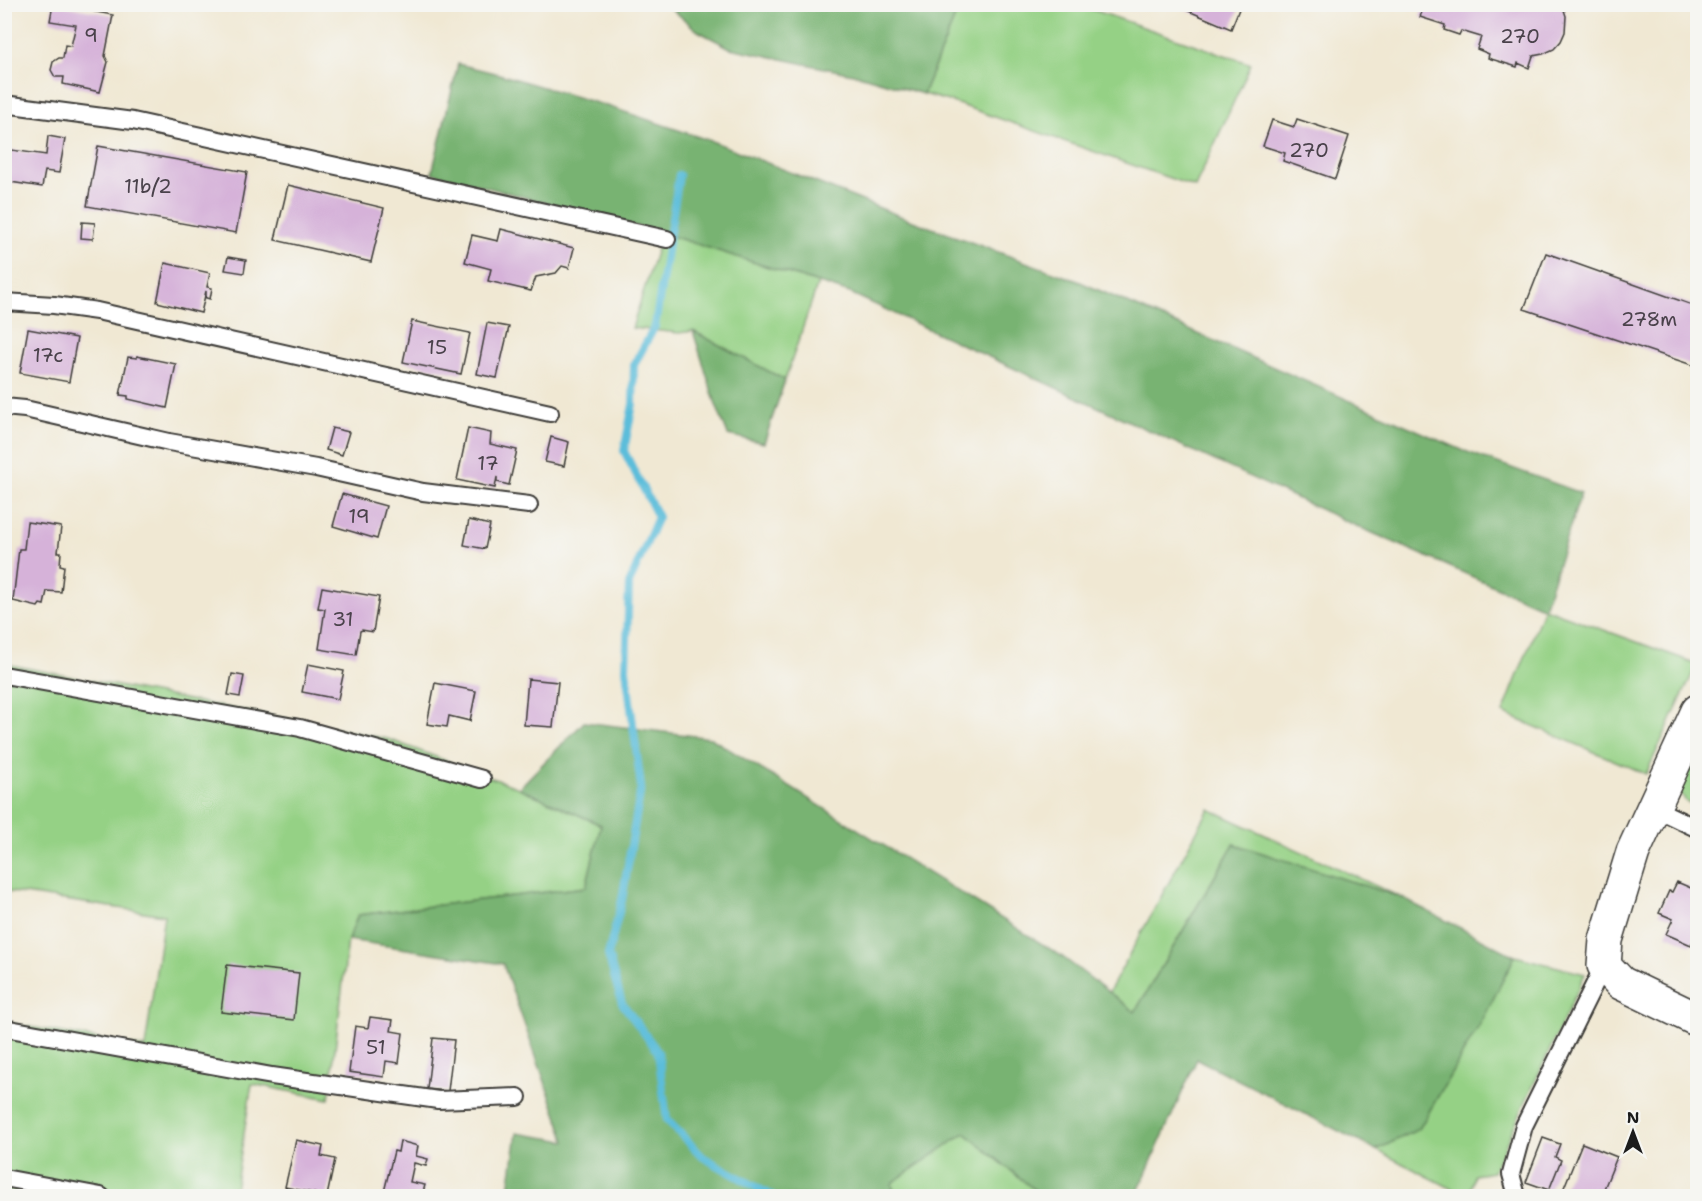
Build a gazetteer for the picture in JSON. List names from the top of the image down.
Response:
{
  "house_numbers": [
    "9",
    "270",
    "270",
    "11b/2",
    "278m",
    "15",
    "17c",
    "17",
    "19",
    "31",
    "51"
  ],
  "north": "top"
}
